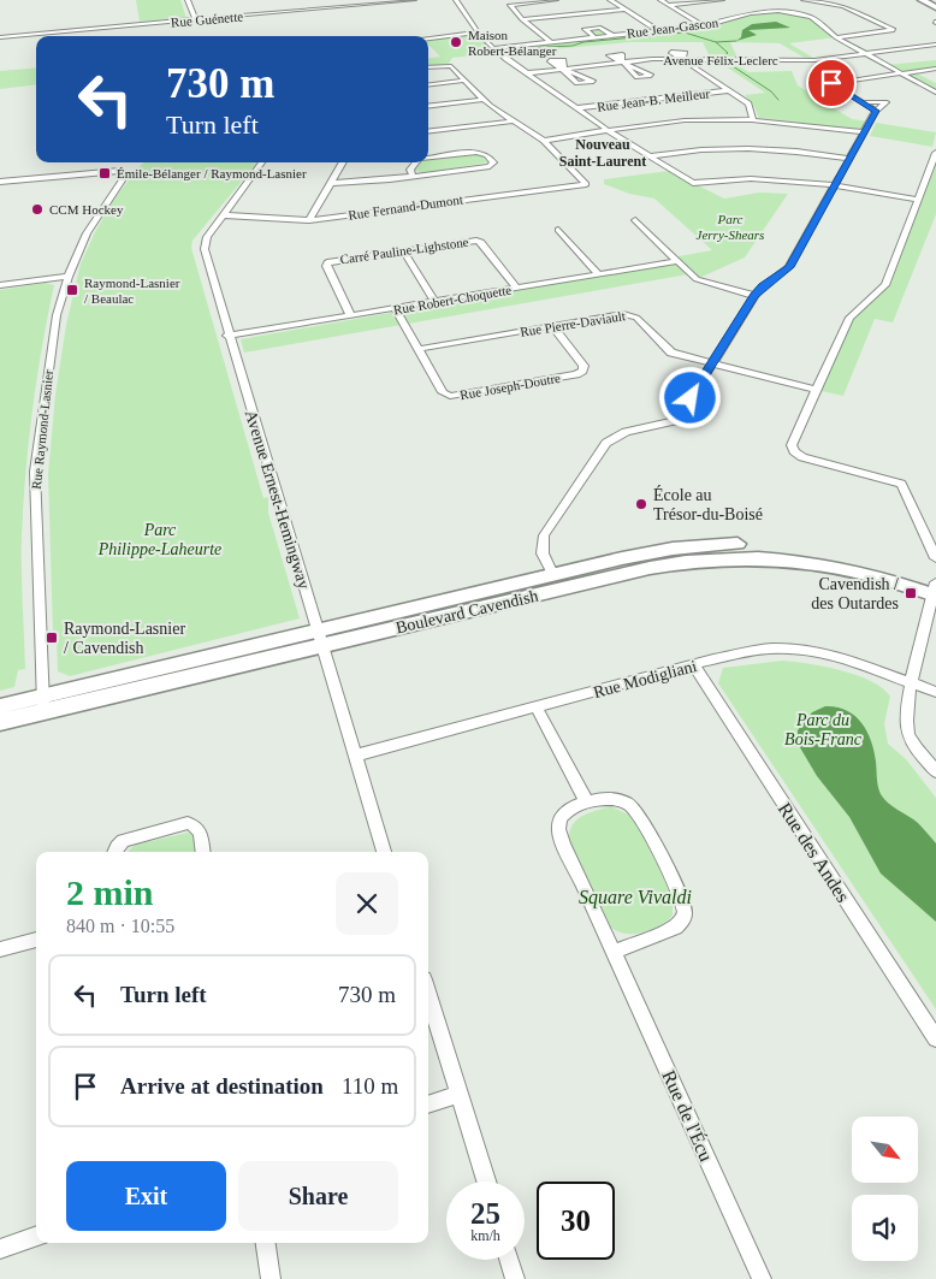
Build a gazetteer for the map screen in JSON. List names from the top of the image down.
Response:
{
  "streets": {
    "main road": ["Boulevard Cavendish"],
    "street": [
      "Rue Guénette",
      "Rue Jean-Gascon",
      "Avenue Félix-Leclerc",
      "Rue Jean-B. Meilleur",
      "Rue Fernand-Dumont",
      "Carré Pauline-Lighstone",
      "Rue Robert-Choquette",
      "Rue Pierre-Daviault",
      "Rue Joseph-Doutre",
      "Rue Raymond-Lasnier",
      "Avenue Ernest-Hemingway",
      "Rue Modigliani",
      "Rue des Andes",
      "Rue de l'Écu"
    ]
  },
  "crossings": [
    ["Rue Jean-Gascon", "Avenue Félix-Leclerc"],
    ["Rue Fernand-Dumont", "Avenue Ernest-Hemingway"],
    ["Carré Pauline-Lighstone", "Rue Robert-Choquette"],
    ["Rue Robert-Choquette", "Rue Joseph-Doutre"],
    ["Rue Robert-Choquette", "Avenue Ernest-Hemingway"],
    ["Rue Pierre-Daviault", "Rue Joseph-Doutre"],
    ["Rue Raymond-Lasnier", "Boulevard Cavendish"],
    ["Avenue Ernest-Hemingway", "Boulevard Cavendish"],
    ["Avenue Ernest-Hemingway", "Rue Modigliani"],
    ["Rue Modigliani", "Rue des Andes"]
  ],
  "districts": ["Nouveau Saint-Laurent"],
  "parks": [
    "Parc Jerry-Shears",
    "Parc Philippe-Laheurte",
    "Parc du Bois-Franc",
    "Square Vivaldi"
  ],
  "places": {
    "other": ["Maison Robert-Bélanger", "CCM Hockey", "École au Trésor-du-Boisé"],
    "transit": [
      "Émile-Bélanger / Raymond-Lasnier",
      "Raymond-Lasnier / Beaulac",
      "Cavendish / des Outardes",
      "Raymond-Lasnier / Cavendish"
    ]
  },
  "north": "bottom right",
  "page": {
    "turn": ["730 m", "Turn left"],
    "heading": ["2 min", "840 m · 10:55"],
    "list": [
      {
        "name": "Turn left",
        "value": "730 m"
      },
      {
        "name": "Arrive at destination",
        "value": "110 m"
      }
    ],
    "buttons": ["Exit", "Share"],
    "speed": "25 km/h",
    "limit": "30"
  }
}
